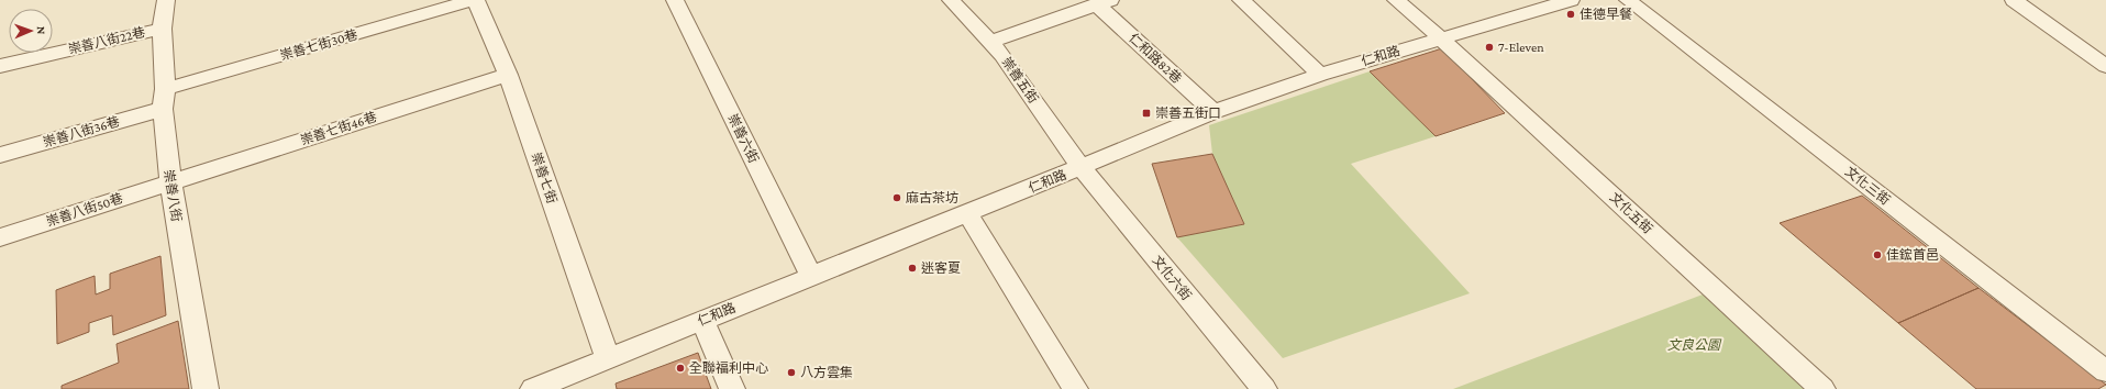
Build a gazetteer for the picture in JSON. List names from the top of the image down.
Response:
{
  "streets": {
    "street": [
      "崇善八街22巷",
      "崇善七街30巷",
      "仁和路",
      "仁和路82巷",
      "崇善五街",
      "崇善七街46巷",
      "崇善八街36巷",
      "崇善六街",
      "崇善七街",
      "文化三街",
      "崇善八街",
      "崇善八街50巷",
      "文化五街",
      "文化六街"
    ]
  },
  "crossings": [
    ["崇善八街22巷", "崇善八街"],
    ["崇善七街30巷", "崇善八街36巷"],
    ["崇善七街30巷", "崇善七街"],
    ["崇善七街30巷", "崇善八街"],
    ["仁和路", "仁和路82巷"],
    ["仁和路", "崇善五街"],
    ["仁和路", "崇善六街"],
    ["仁和路", "崇善七街"],
    ["仁和路", "文化五街"],
    ["仁和路", "文化六街"],
    ["崇善五街", "文化六街"],
    ["崇善七街46巷", "崇善七街"],
    ["崇善七街46巷", "崇善八街"],
    ["崇善七街46巷", "崇善八街50巷"],
    ["崇善八街36巷", "崇善八街"],
    ["崇善八街", "崇善八街50巷"]
  ],
  "parks": ["文良公園"],
  "places": {
    "other": [
      "佳德早餐",
      "7-Eleven",
      "麻古茶坊",
      "佳鋐首邑",
      "迷客夏",
      "全聯福利中心",
      "八方雲集"
    ],
    "transit": ["崇善五街口"]
  },
  "north": "right"
}
